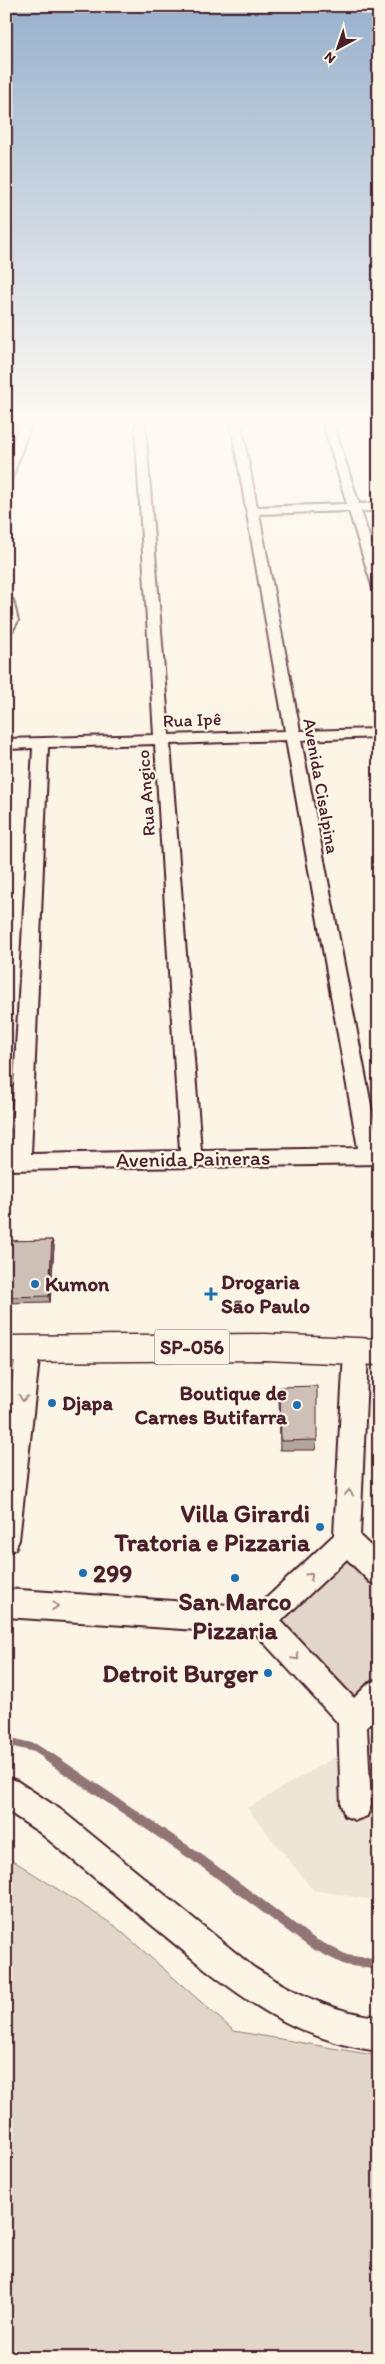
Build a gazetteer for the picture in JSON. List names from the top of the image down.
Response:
{
  "streets": {
    "main road": ["SP-056"],
    "street": [
      "Rua Ipê",
      "Avenida Cisalpina",
      "Rua Angico",
      "Avenida Paineras"
    ]
  },
  "crossings": [
    ["Rua Ipê", "Avenida Cisalpina"],
    ["Rua Ipê", "Rua Angico"],
    ["Avenida Cisalpina", "Avenida Paineras"],
    ["Rua Angico", "Avenida Paineras"]
  ],
  "places": {
    "other": [
      "Kumon",
      "Djapa",
      "Boutique de Carnes Butifarra",
      "Villa Girardi Tratoria e Pizzaria",
      "299",
      "San Marco Pizzaria",
      "Detroit Burger"
    ],
    "health": ["Drogaria São Paulo"]
  },
  "north": "bottom left"
}
